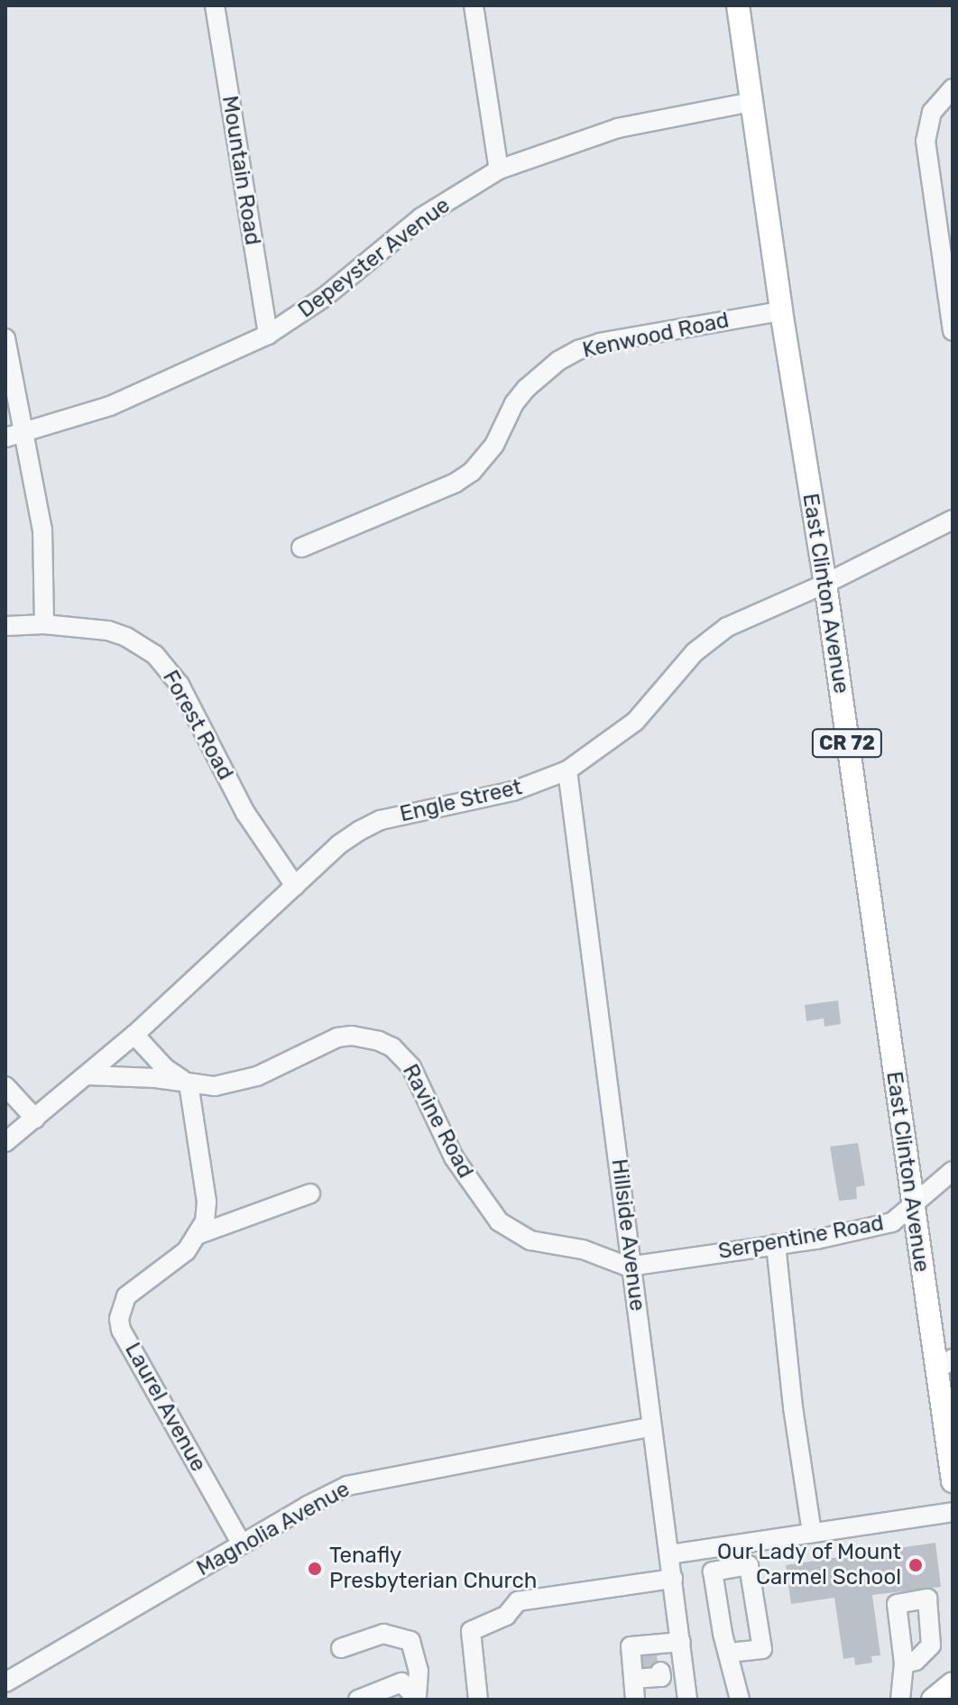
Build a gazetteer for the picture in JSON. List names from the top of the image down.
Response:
{
  "streets": {
    "main road": ["East Clinton Avenue", "CR 72"],
    "street": [
      "Mountain Road",
      "Depeyster Avenue",
      "Kenwood Road",
      "Forest Road",
      "Engle Street",
      "Ravine Road",
      "Hillside Avenue",
      "Serpentine Road",
      "Laurel Avenue",
      "Magnolia Avenue"
    ]
  },
  "crossings": [
    ["Mountain Road", "Depeyster Avenue"],
    ["Depeyster Avenue", "East Clinton Avenue"],
    ["Kenwood Road", "East Clinton Avenue"],
    ["East Clinton Avenue", "Engle Street"],
    ["East Clinton Avenue", "Serpentine Road"],
    ["Forest Road", "Engle Street"],
    ["Engle Street", "Ravine Road"],
    ["Engle Street", "Hillside Avenue"],
    ["Ravine Road", "Hillside Avenue"],
    ["Ravine Road", "Serpentine Road"],
    ["Hillside Avenue", "Serpentine Road"],
    ["Hillside Avenue", "Magnolia Avenue"],
    ["Laurel Avenue", "Magnolia Avenue"]
  ],
  "places": ["Our Lady of Mount Carmel School", "Tenafly Presbyterian Church"]
}
